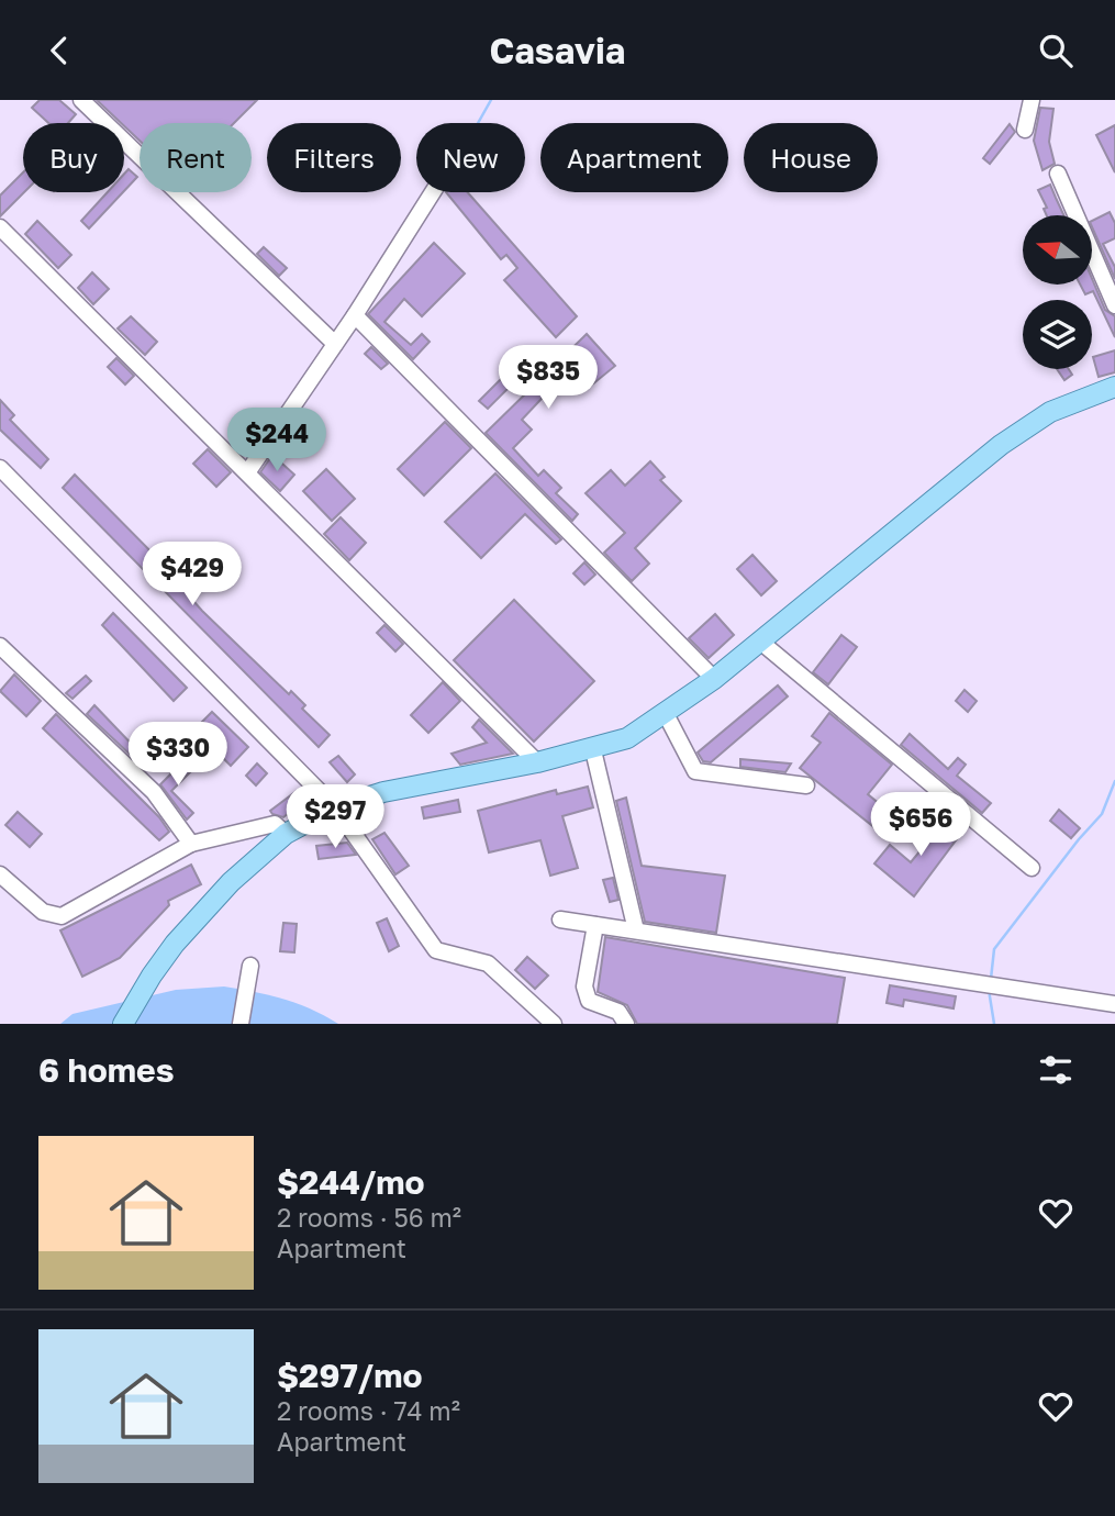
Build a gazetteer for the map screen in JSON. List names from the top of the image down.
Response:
{
  "north": "left",
  "page": {
    "header": "Casavia",
    "chip": [
      "Buy",
      "Rent",
      "Filters",
      "New",
      "Apartment",
      "House"
    ],
    "price": [
      "$835",
      "$244",
      "$429",
      "$330",
      "$297",
      "$656"
    ],
    "heading": "6 homes",
    "list": [
      {
        "name": "$244/mo",
        "note": "2 rooms · 56 m² · Apartment"
      },
      {
        "name": "$297/mo",
        "note": "2 rooms · 74 m² · Apartment"
      }
    ]
  }
}
